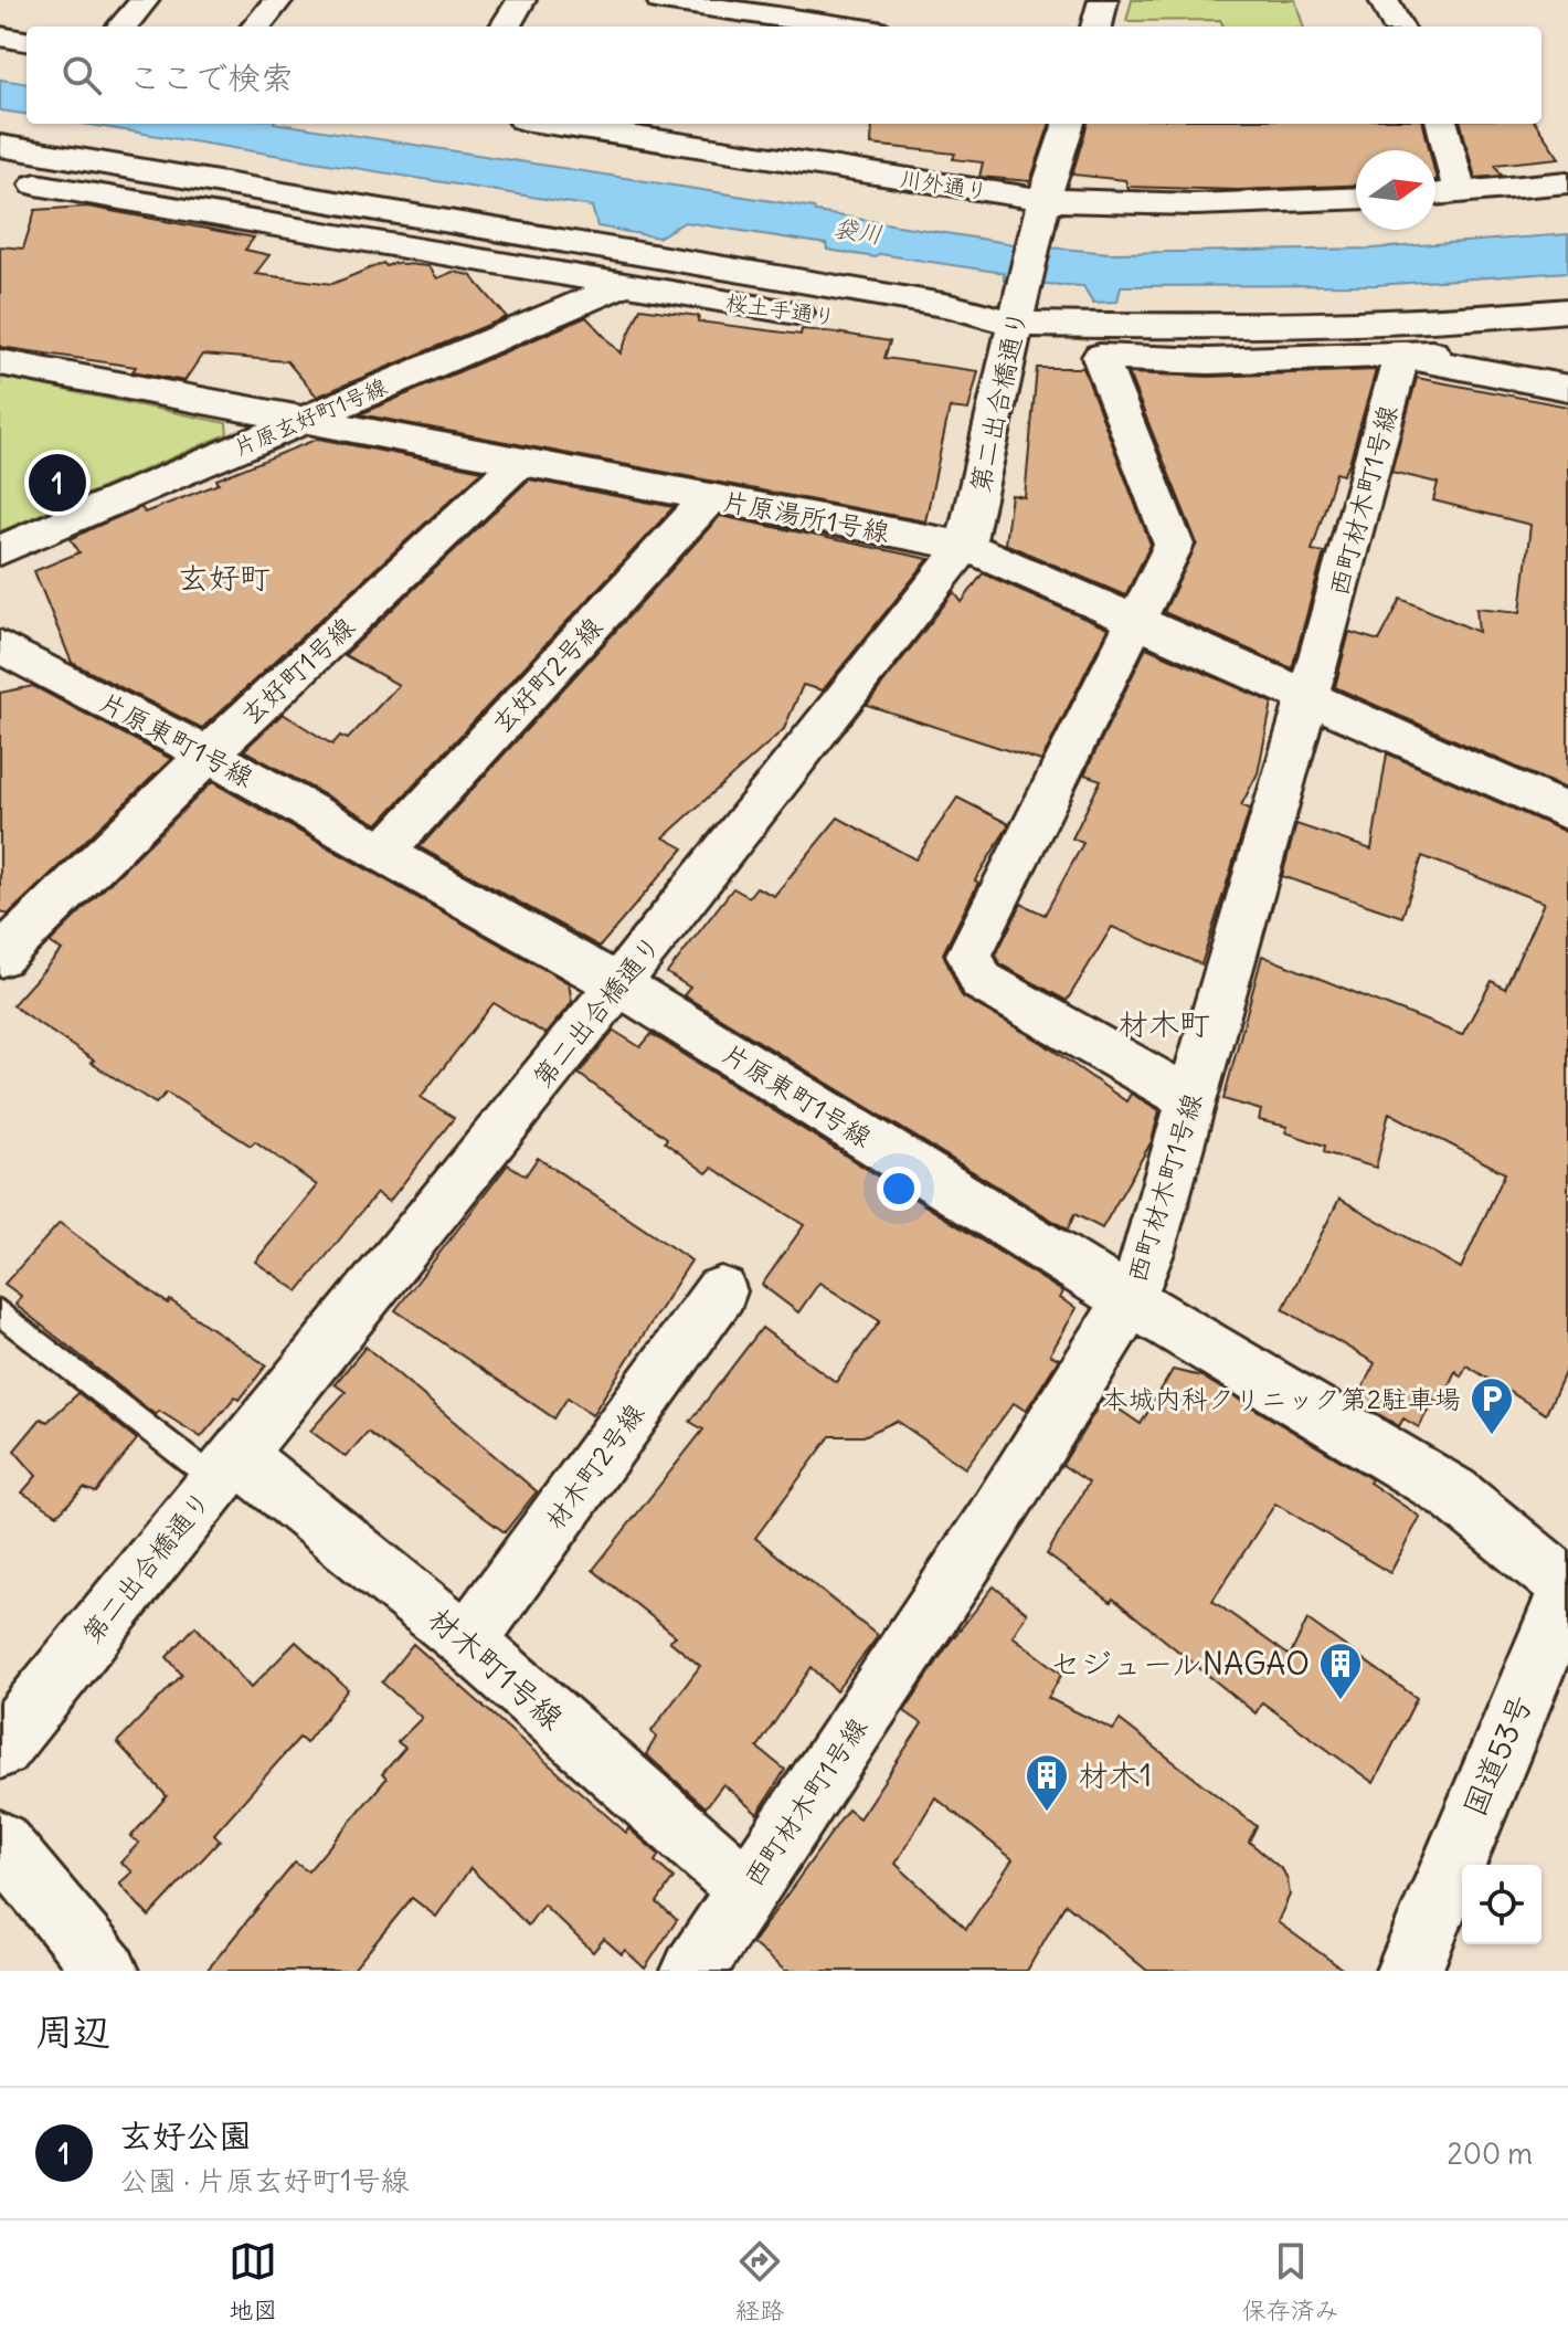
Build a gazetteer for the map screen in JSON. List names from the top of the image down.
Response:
{
  "streets": {
    "highway": ["国道53号"],
    "street": [
      "川外通り",
      "桜土手通り",
      "第二出合橋通り",
      "片原玄好町1号線",
      "西町材木町1号線",
      "片原湯所1号線",
      "玄好町1号線",
      "玄好町2号線",
      "片原東町1号線",
      "材木町2号線",
      "材木町1号線"
    ]
  },
  "crossings": [
    ["川外通り", "第二出合橋通り"],
    ["桜土手通り", "第二出合橋通り"],
    ["桜土手通り", "片原玄好町1号線"],
    ["桜土手通り", "西町材木町1号線"],
    ["第二出合橋通り", "片原湯所1号線"],
    ["第二出合橋通り", "片原東町1号線"],
    ["第二出合橋通り", "材木町1号線"],
    ["片原玄好町1号線", "片原湯所1号線"],
    ["西町材木町1号線", "片原湯所1号線"],
    ["西町材木町1号線", "片原東町1号線"],
    ["西町材木町1号線", "材木町1号線"],
    ["片原湯所1号線", "玄好町1号線"],
    ["片原湯所1号線", "玄好町2号線"],
    ["玄好町1号線", "片原東町1号線"],
    ["玄好町2号線", "片原東町1号線"],
    ["片原東町1号線", "国道53号"],
    ["材木町2号線", "材木町1号線"]
  ],
  "districts": ["玄好町", "材木町"],
  "water": ["袋川"],
  "places": {
    "parking": ["本城内科クリニック第2駐車場"],
    "building": ["セジュールNAGAO", "材木1"]
  },
  "north": "right",
  "page": {
    "search": "ここで検索",
    "pins": "1",
    "heading": "周辺",
    "list": [
      {
        "mark": "1",
        "name": "玄好公園",
        "note": "公園 · 片原玄好町1号線",
        "value": "200 m"
      }
    ],
    "nav": ["地図", "経路", "保存済み"]
  }
}
